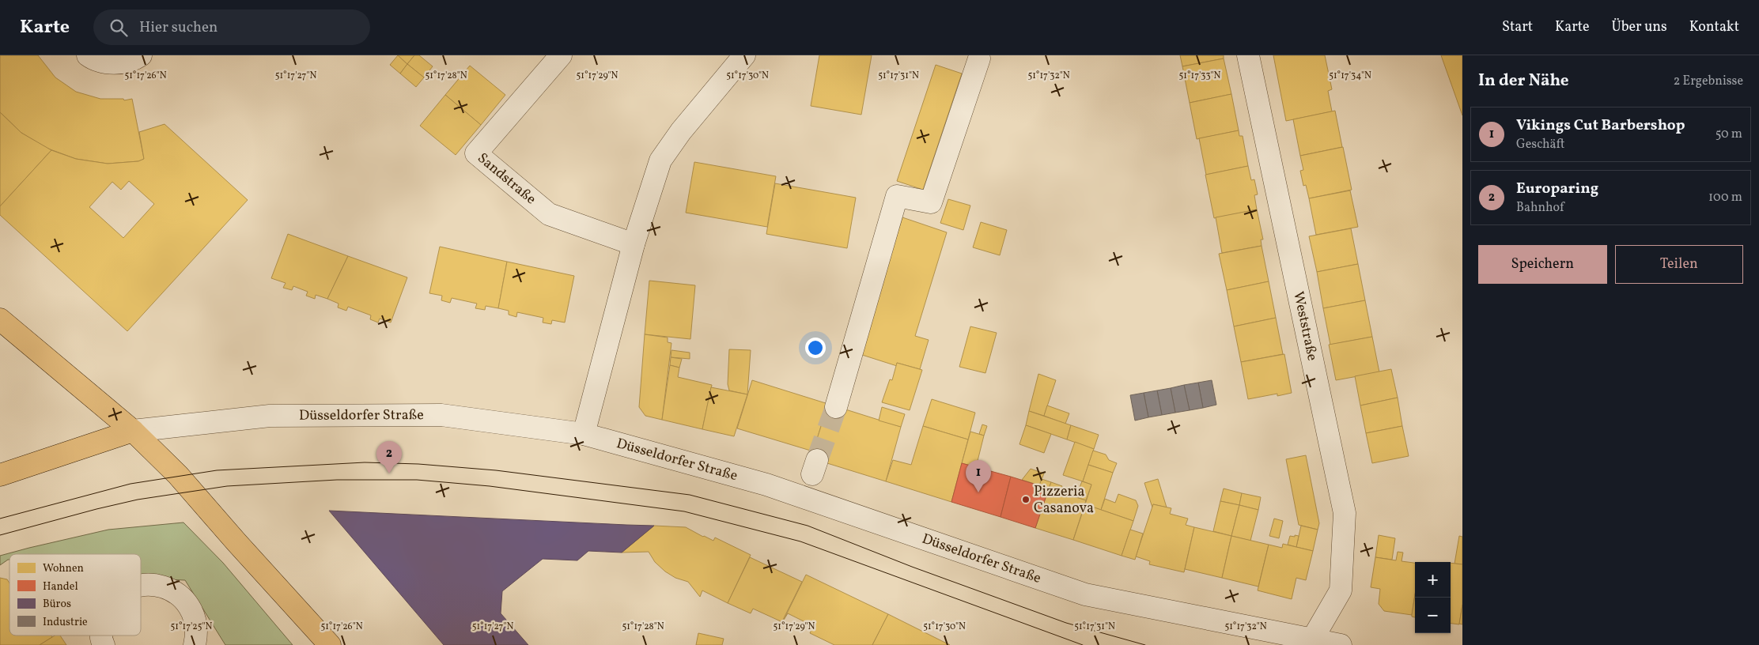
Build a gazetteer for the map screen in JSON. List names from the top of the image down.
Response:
{
  "streets": {
    "main road": ["Düsseldorfer Straße"],
    "street": ["Sandstraße", "Weststraße"]
  },
  "crossings": [
    ["Weststraße", "Düsseldorfer Straße"]
  ],
  "places": ["Pizzeria Casanova"],
  "legend": [
    "Wohnen",
    "Handel",
    "Büros",
    "Industrie"
  ],
  "page": {
    "header": "Karte",
    "search": "Hier suchen",
    "nav": [
      "Start",
      "Karte",
      "Über uns",
      "Kontakt"
    ],
    "heading": ["In der Nähe", "2 Ergebnisse"],
    "list": [
      {
        "mark": "1",
        "name": "Vikings Cut Barbershop",
        "note": "Geschäft",
        "value": "50 m"
      },
      {
        "mark": "2",
        "name": "Europaring",
        "note": "Bahnhof",
        "value": "100 m"
      }
    ],
    "buttons": ["Speichern", "Teilen"],
    "pins": ["2", "1"],
    "map_buttons": ["+", "−"]
  },
  "coordinates": [
    "51°17'29\"N",
    "51°17'32\"N",
    "51°17'26\"N",
    "51°17'27\"N",
    "51°17'28\"N",
    "51°17'30\"N",
    "51°17'31\"N",
    "51°17'33\"N",
    "51°17'34\"N",
    "51°17'25\"N"
  ]
}
